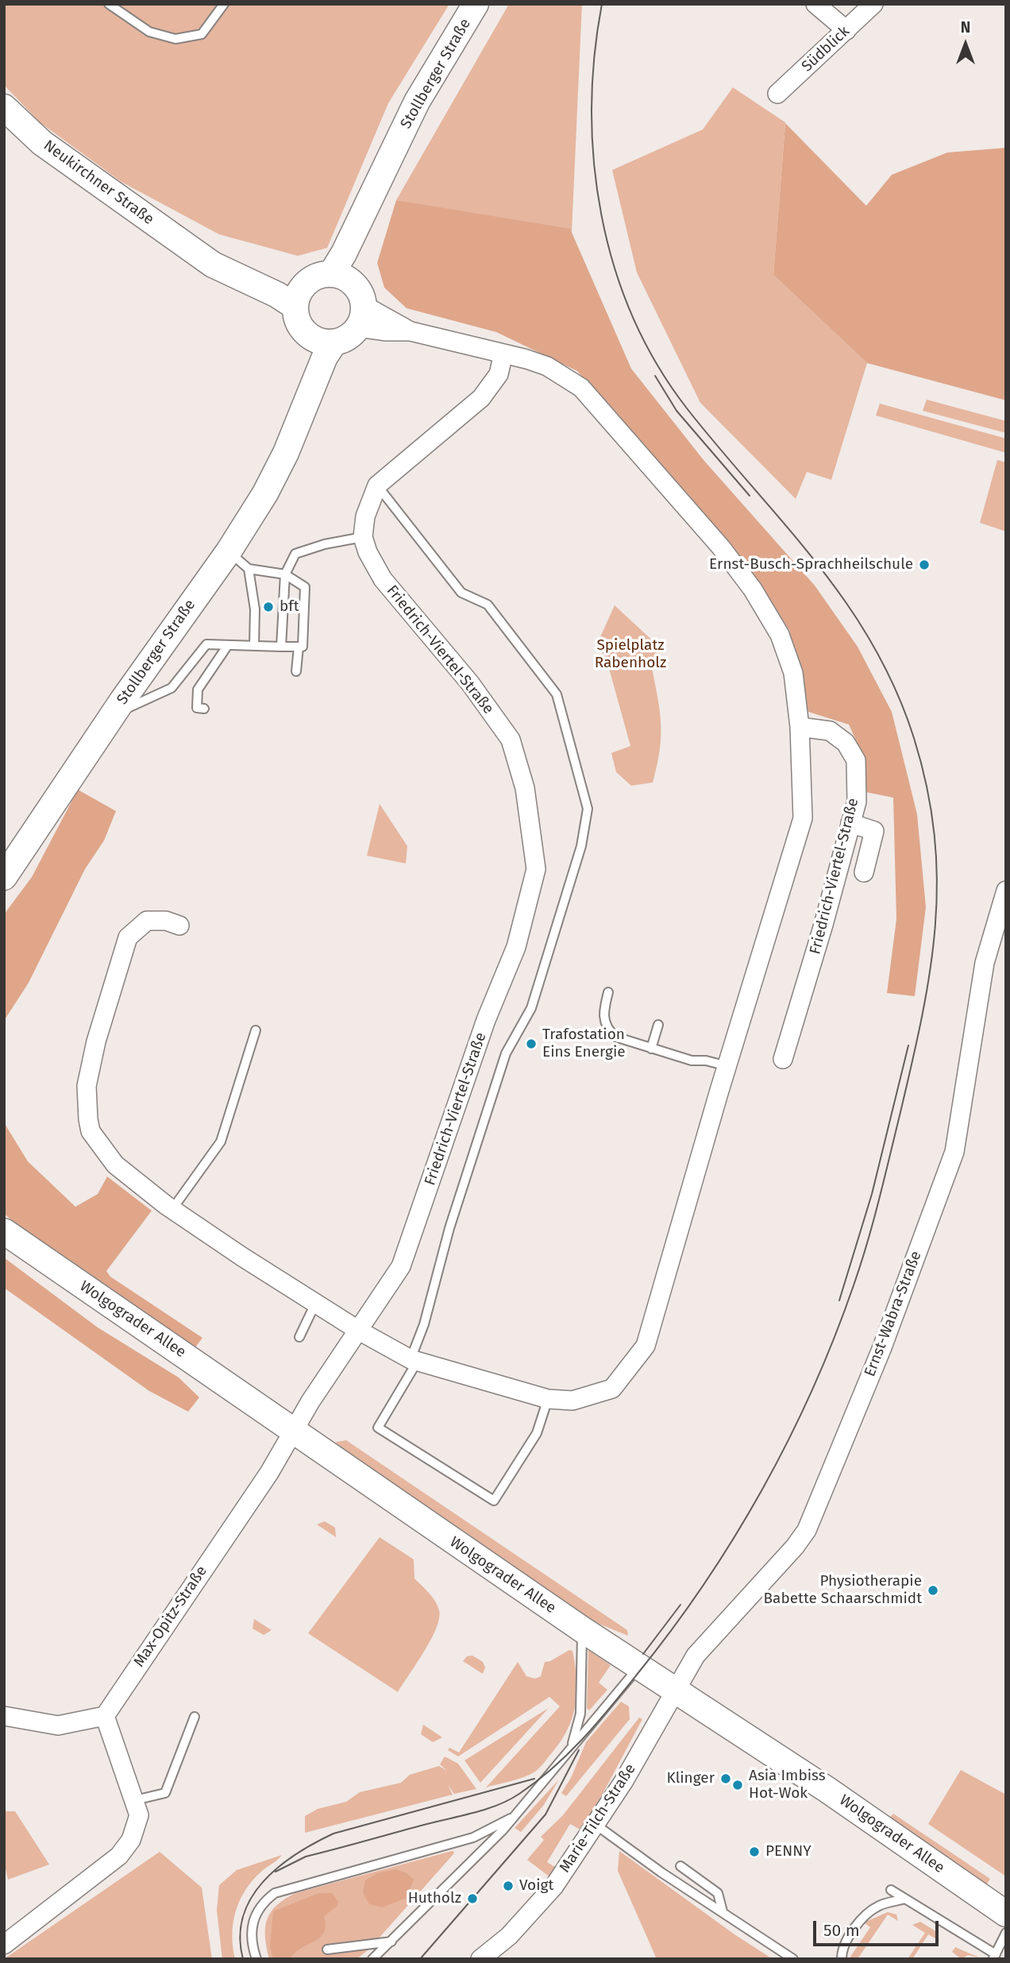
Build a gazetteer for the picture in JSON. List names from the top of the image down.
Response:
{
  "streets": {
    "main road": ["Stollberger Straße", "Neukirchner Straße", "Wolgograder Allee"],
    "street": [
      "Südblick",
      "Friedrich-Viertel-Straße",
      "Ernst-Wabra-Straße",
      "Max-Opitz-Straße",
      "Marie-Tilch-Straße"
    ]
  },
  "crossings": [
    ["Stollberger Straße", "Neukirchner Straße"],
    ["Friedrich-Viertel-Straße", "Wolgograder Allee"],
    ["Friedrich-Viertel-Straße", "Max-Opitz-Straße"],
    ["Ernst-Wabra-Straße", "Wolgograder Allee"],
    ["Ernst-Wabra-Straße", "Marie-Tilch-Straße"],
    ["Wolgograder Allee", "Max-Opitz-Straße"],
    ["Wolgograder Allee", "Marie-Tilch-Straße"]
  ],
  "parks": ["Spielplatz Rabenholz"],
  "places": [
    "Ernst-Busch-Sprachheilschule",
    "bft",
    "Trafostation Eins Energie",
    "Physiotherapie Babette Schaarschmidt",
    "Klinger",
    "Asia Imbiss Hot-Wok",
    "PENNY",
    "Voigt",
    "Hutholz"
  ],
  "scale_bar": "50 m",
  "north": "top"
}
